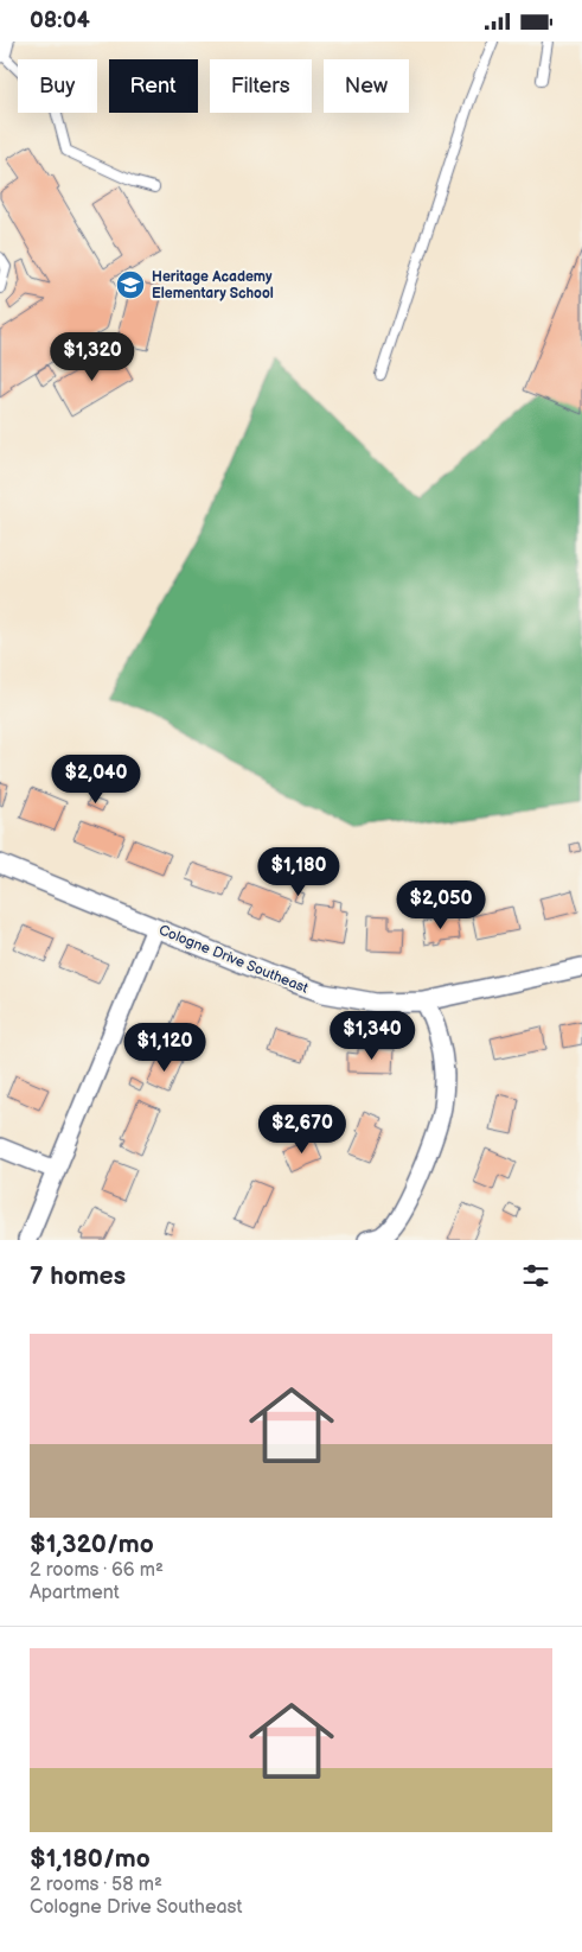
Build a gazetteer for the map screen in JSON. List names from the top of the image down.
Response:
{
  "streets": {
    "street": ["Cologne Drive Southeast"]
  },
  "places": {
    "school or university": ["Heritage Academy Elementary School"]
  },
  "page": {
    "status": "08:04",
    "chip": [
      "Buy",
      "Rent",
      "Filters",
      "New"
    ],
    "price": [
      "$1,320",
      "$2,040",
      "$1,180",
      "$2,050",
      "$1,340",
      "$1,120",
      "$2,670"
    ],
    "heading": "7 homes",
    "list": [
      {
        "name": "$1,320/mo",
        "note": "2 rooms · 66 m² · Apartment"
      },
      {
        "name": "$1,180/mo",
        "note": "2 rooms · 58 m² · Cologne Drive Southeast"
      }
    ]
  }
}
